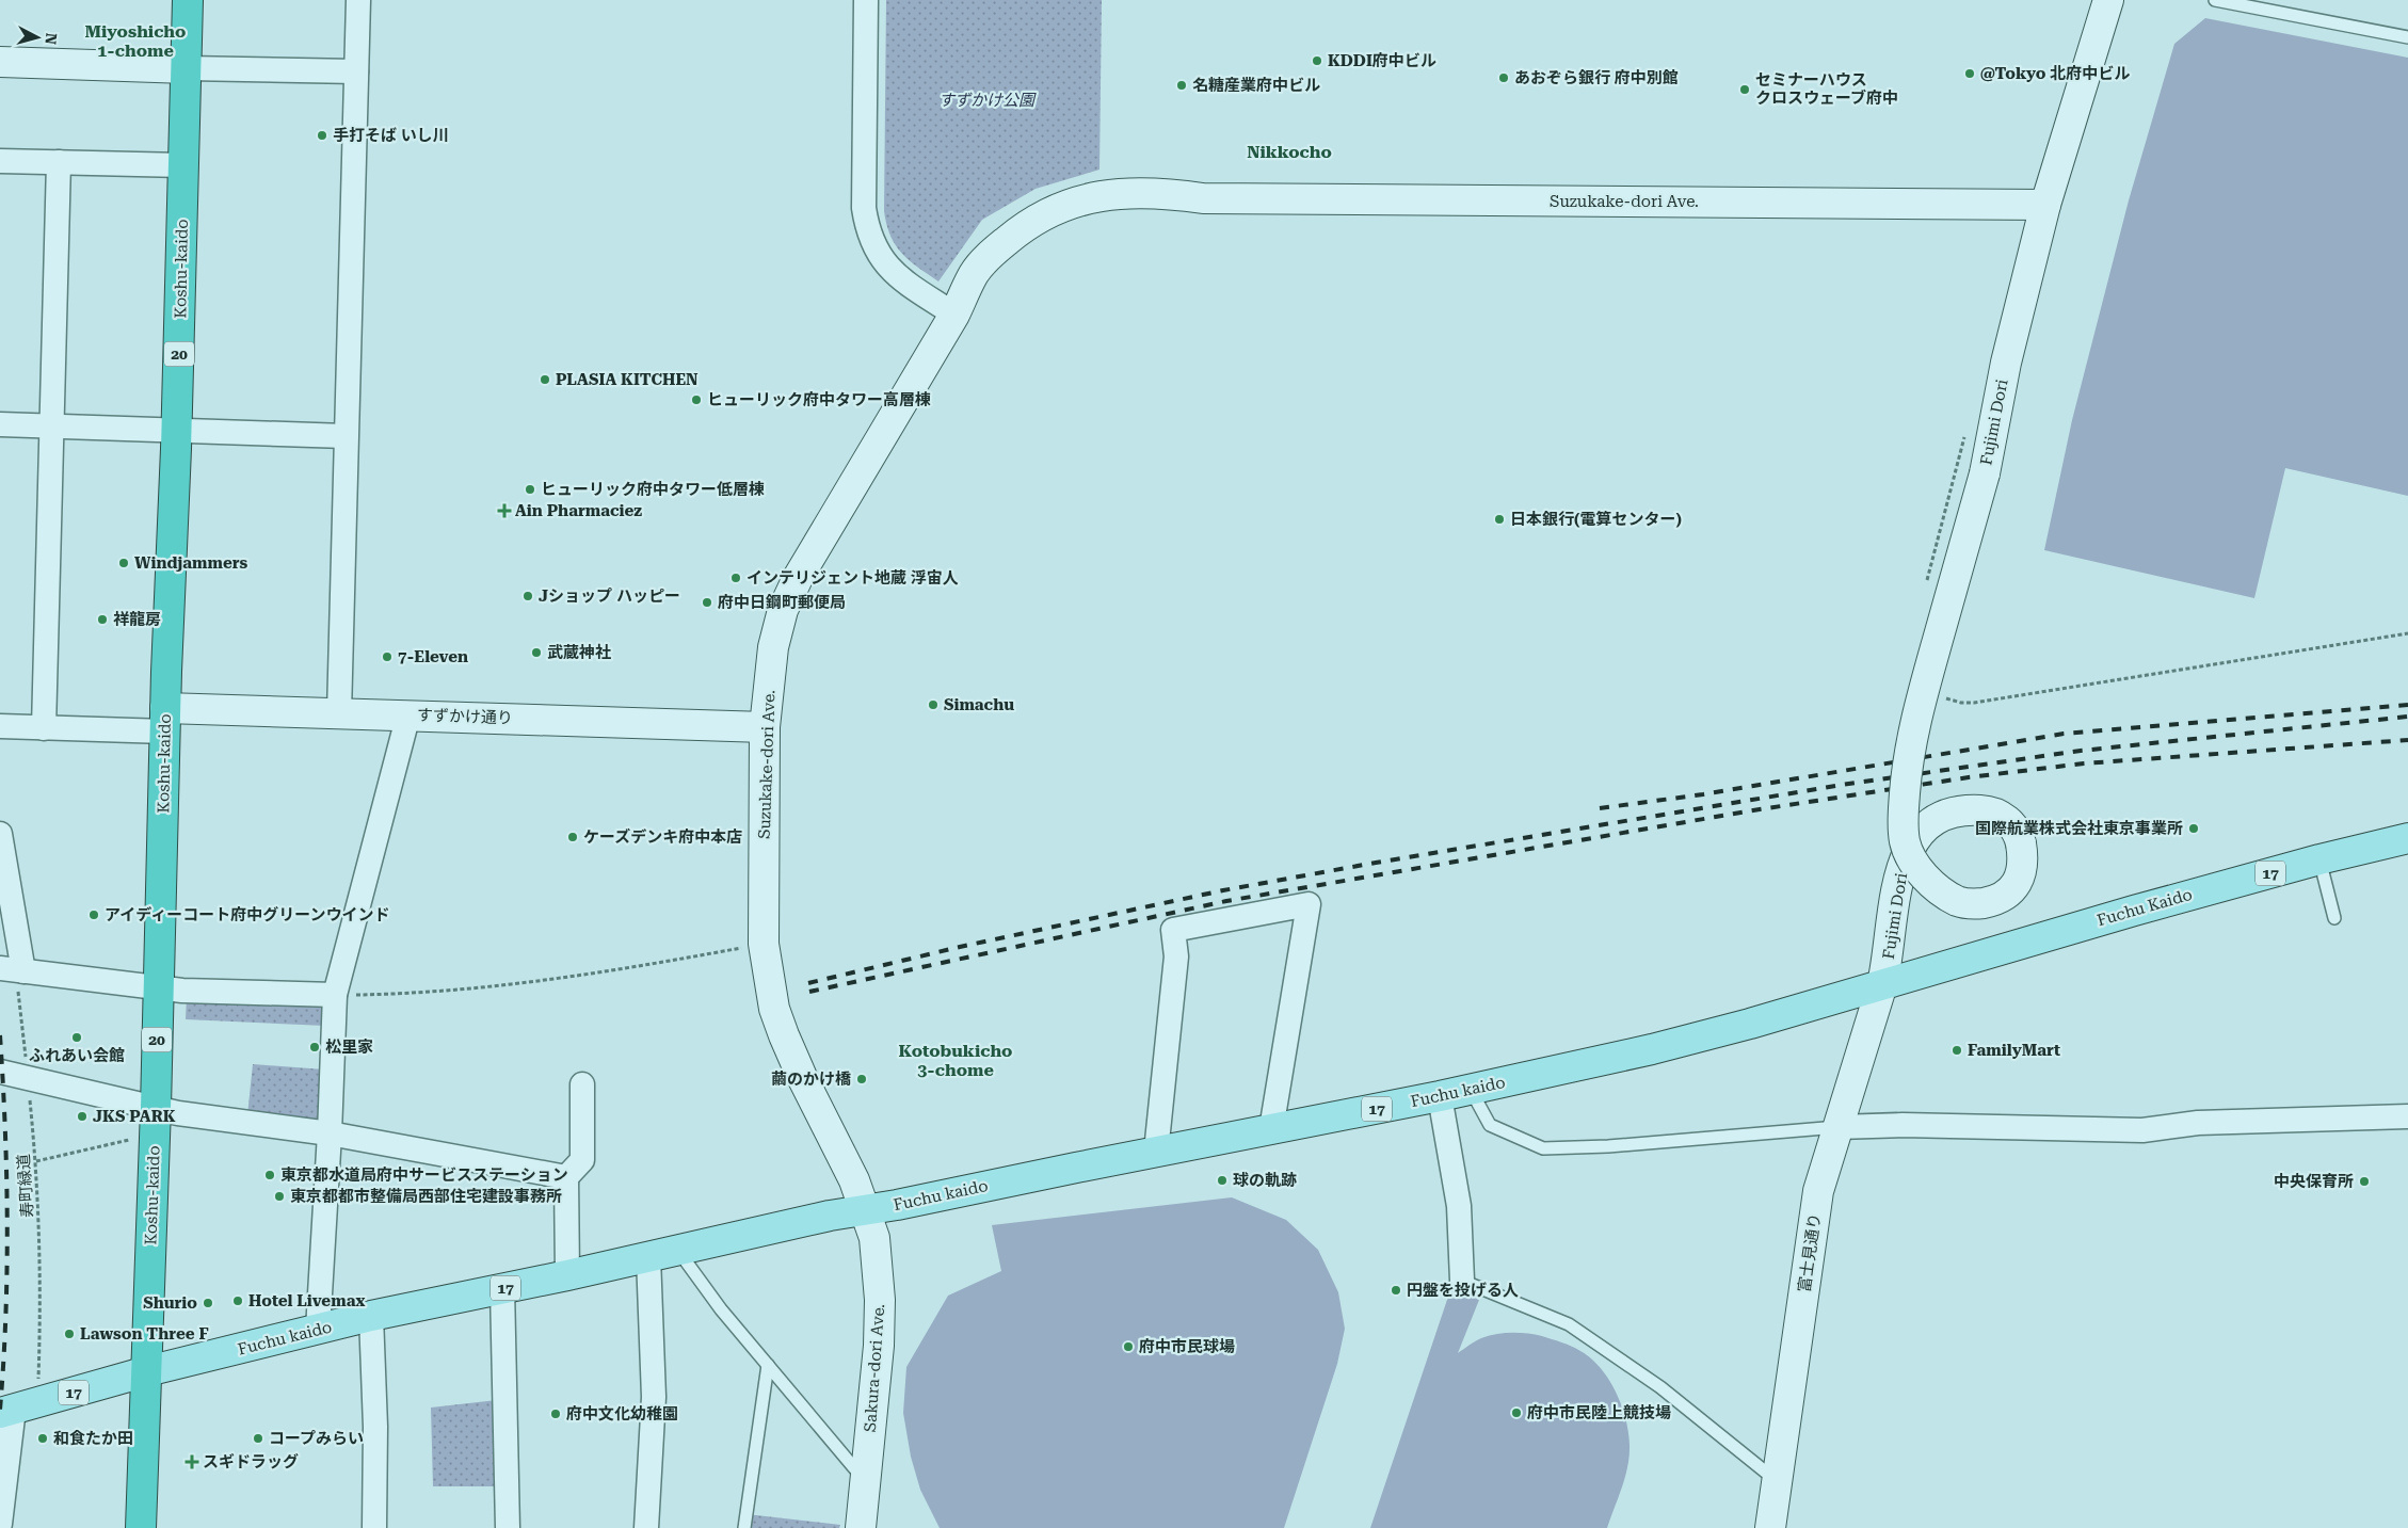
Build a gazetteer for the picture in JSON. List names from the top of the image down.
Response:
{
  "streets": {
    "highway": ["Koshu-kaido", "20"],
    "main road": ["17", "Fuchu Kaido", "Fuchu kaido"],
    "street": [
      "Suzukake-dori Ave.",
      "Fujimi Dori",
      "すずかけ通り",
      "富士見通り",
      "Sakura-dori Ave."
    ],
    "path": ["寿町緑道"]
  },
  "crossings": [
    ["Suzukake-dori Ave.", "Fujimi Dori"],
    ["Suzukake-dori Ave.", "すずかけ通り"],
    ["Suzukake-dori Ave.", "Fuchu kaido"],
    ["Suzukake-dori Ave.", "Sakura-dori Ave."],
    ["Koshu-kaido", "すずかけ通り"],
    ["Koshu-kaido", "Fuchu kaido"],
    ["Fujimi Dori", "Fuchu Kaido"],
    ["Fujimi Dori", "Fuchu kaido"],
    ["Fujimi Dori", "富士見通り"],
    ["Fuchu Kaido", "Fuchu kaido"],
    ["Fuchu Kaido", "富士見通り"],
    ["Fuchu kaido", "富士見通り"],
    ["Fuchu kaido", "Sakura-dori Ave."]
  ],
  "districts": ["Miyoshicho 1-chome", "Nikkocho", "Kotobukicho 3-chome"],
  "parks": ["すずかけ公園"],
  "places": {
    "other": [
      "KDDI府中ビル",
      "@Tokyo 北府中ビル",
      "あおぞら銀行 府中別館",
      "名糖産業府中ビル",
      "セミナーハウス クロスウェーブ府中",
      "手打そば いし川",
      "PLASIA KITCHEN",
      "ヒューリック府中タワー高層棟",
      "ヒューリック府中タワー低層棟",
      "日本銀行(電算センター)",
      "Windjammers",
      "インテリジェント地蔵 浮宙人",
      "Jショップ ハッピー",
      "府中日鋼町郵便局",
      "祥龍房",
      "武蔵神社",
      "7-Eleven",
      "Simachu",
      "国際航業株式会社東京事業所",
      "ケーズデンキ府中本店",
      "アイディーコート府中グリーンウインド",
      "ふれあい会館",
      "松里家",
      "FamilyMart",
      "繭のかけ橋",
      "JKS PARK",
      "東京都水道局府中サービスステーション",
      "球の軌跡",
      "中央保育所",
      "東京都都市整備局西部住宅建設事務所",
      "円盤を投げる人",
      "Hotel Livemax",
      "Shurio",
      "Lawson Three F",
      "府中市民球場",
      "府中市民陸上競技場",
      "府中文化幼稚園",
      "和食たか田",
      "コープみらい"
    ],
    "health": ["Ain Pharmaciez", "スギドラッグ"]
  },
  "north": "right"
}
